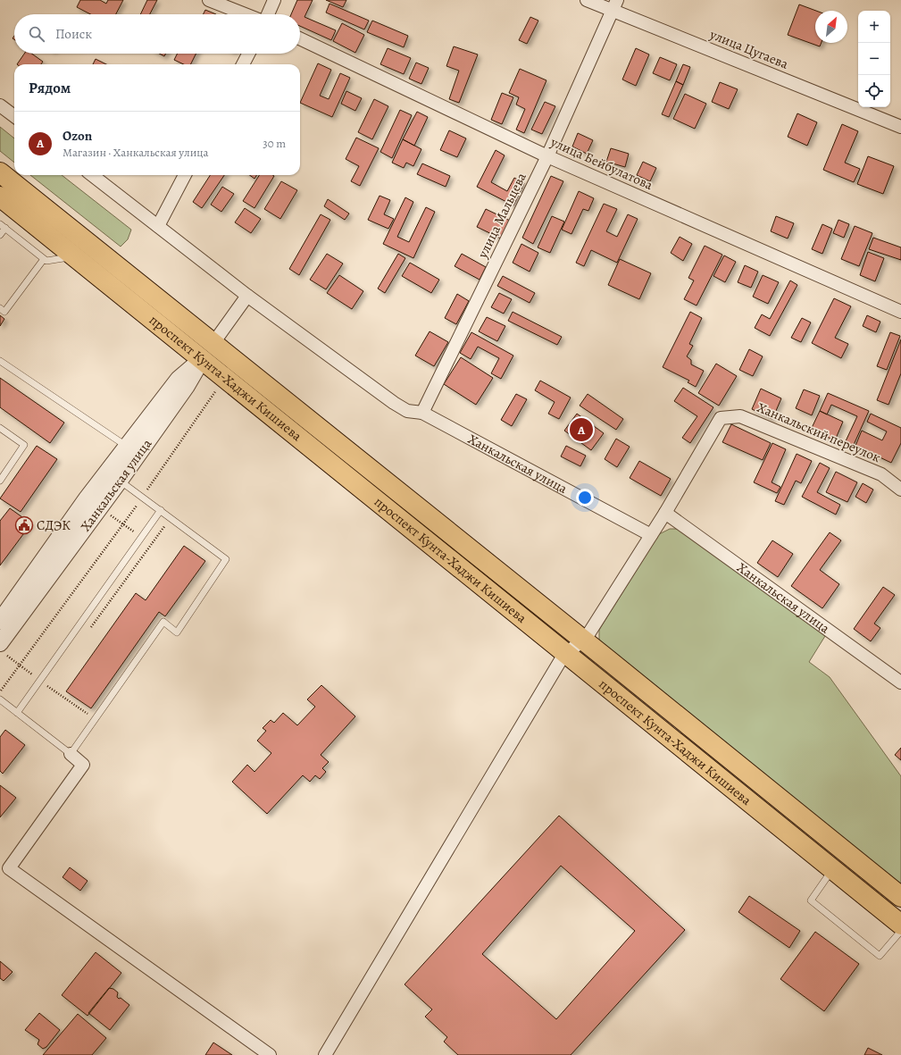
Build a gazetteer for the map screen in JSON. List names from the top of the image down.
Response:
{
  "streets": {
    "main road": ["проспект Кунта-Хаджи Кишиева"],
    "street": [
      "улица Цугаева",
      "улица Бейбулатова",
      "улица Мальцева",
      "Ханкальский переулок",
      "Ханкальская улица"
    ]
  },
  "crossings": [
    ["улица Цугаева", "улица Мальцева"],
    ["улица Бейбулатова", "улица Мальцева"],
    ["улица Мальцева", "Ханкальская улица"],
    ["проспект Кунта-Хаджи Кишиева", "Ханкальская улица"],
    ["Ханкальский переулок", "Ханкальская улица"]
  ],
  "places": {
    "public building": ["СДЭК"]
  },
  "north": "top right",
  "page": {
    "map_buttons": ["+", "−"],
    "search": "Поиск",
    "heading": "Рядом",
    "list": [
      {
        "mark": "A",
        "name": "Ozon",
        "note": "Магазин · Ханкальская улица",
        "value": "30 m"
      }
    ],
    "pins": "A"
  }
}
